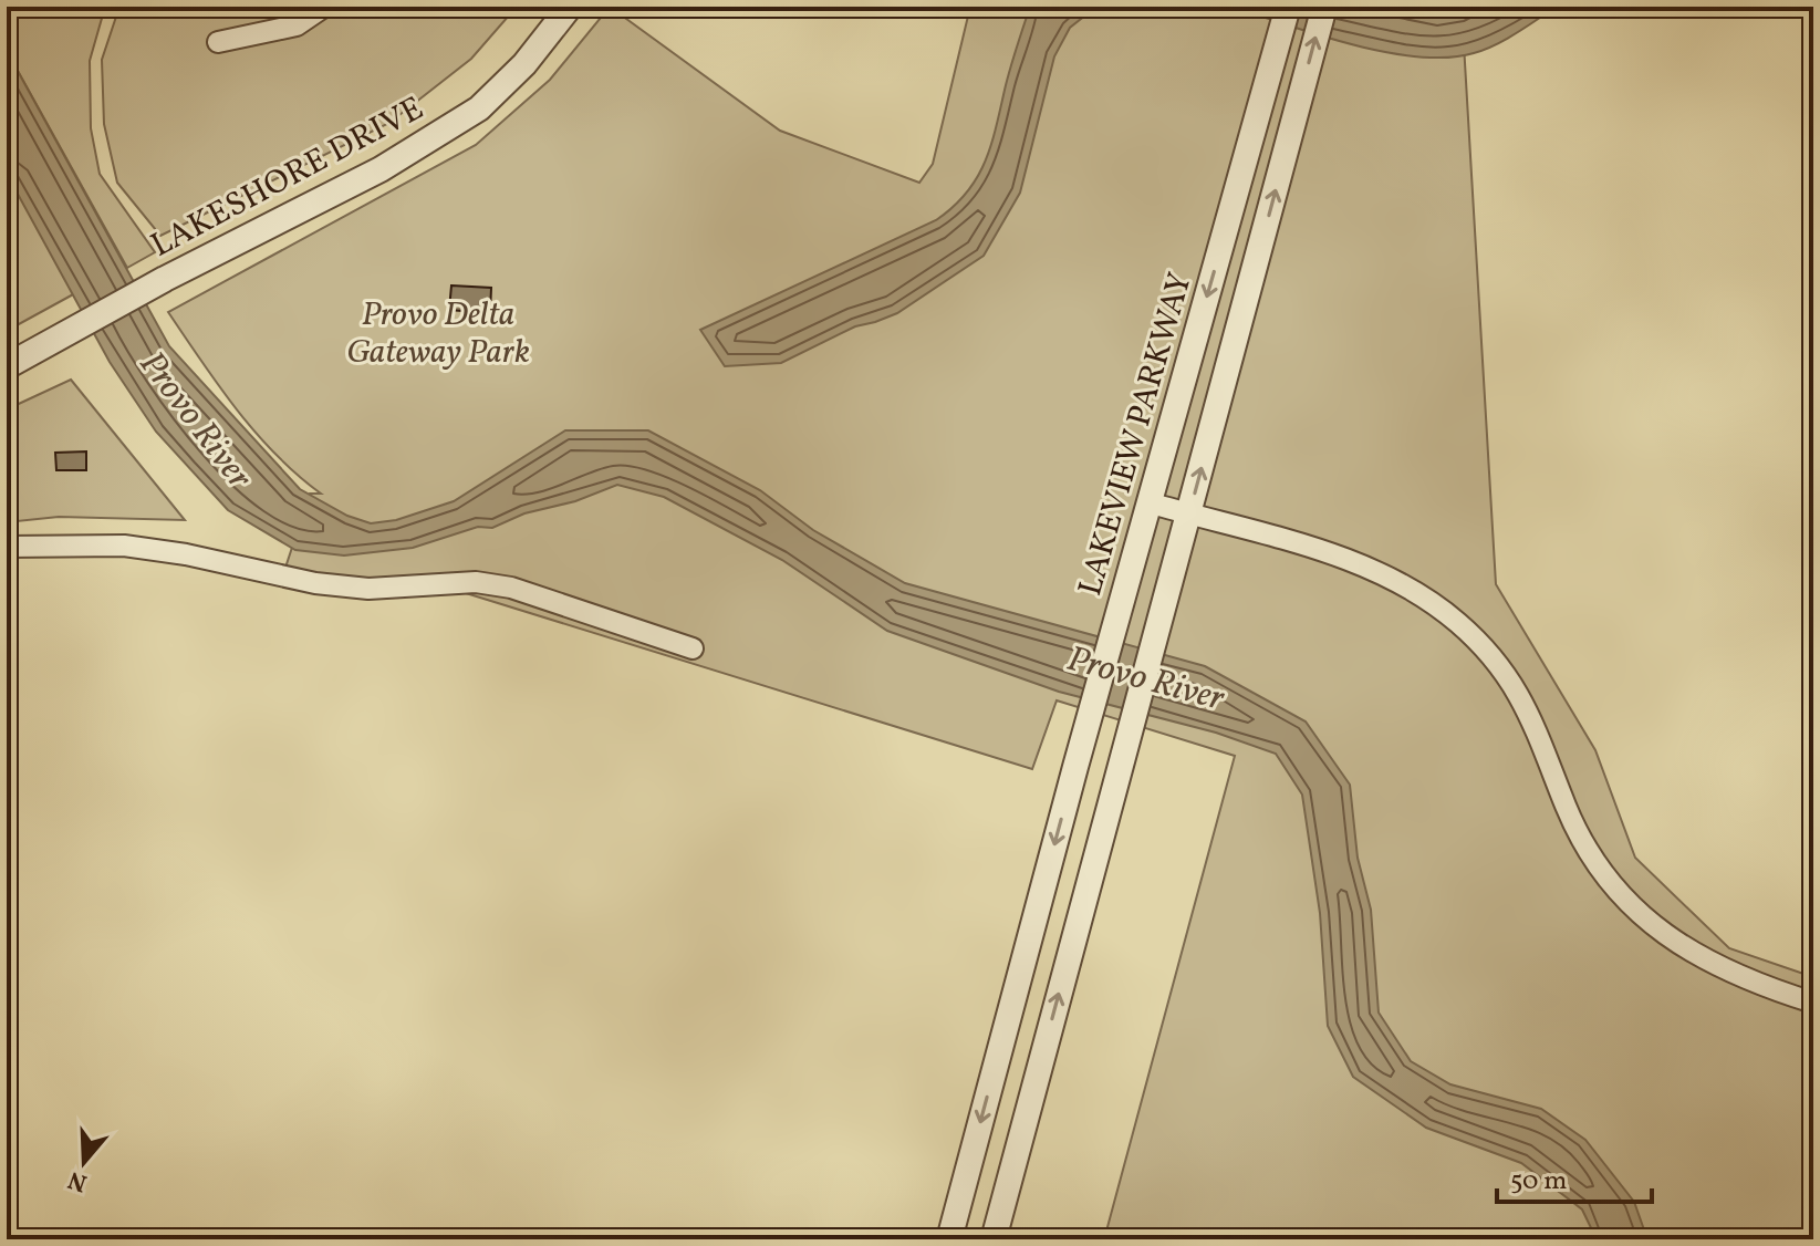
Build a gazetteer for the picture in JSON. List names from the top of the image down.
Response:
{
  "streets": {
    "street": ["LAKESHORE DRIVE", "LAKEVIEW PARKWAY"]
  },
  "water": ["Provo River"],
  "parks": ["Provo Delta Gateway Park"],
  "scale_bar": "50 m",
  "north": "bottom"
}
